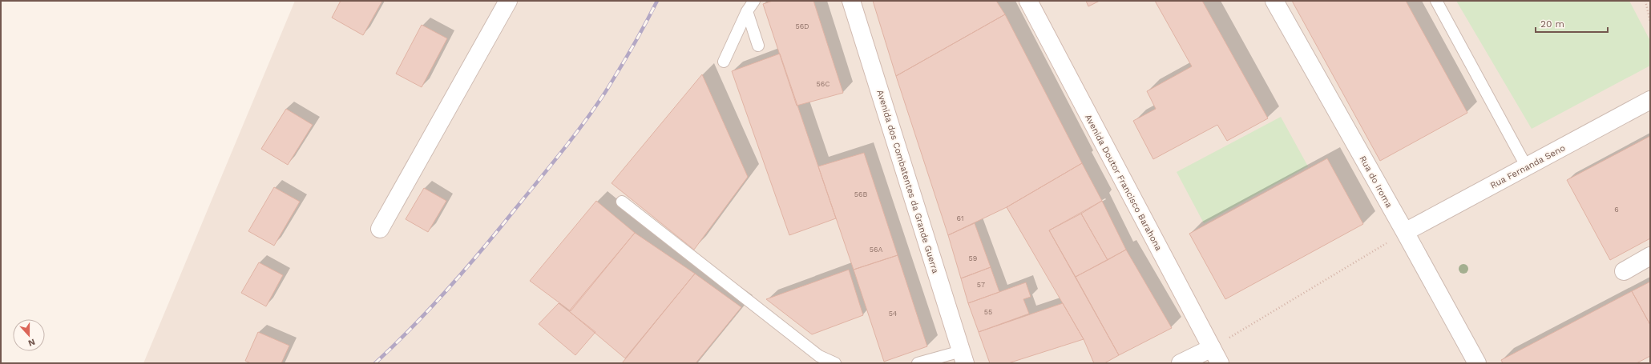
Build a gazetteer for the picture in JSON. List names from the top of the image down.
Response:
{
  "streets": {
    "street": [
      "Rua Fernanda Seno",
      "Avenida dos Combatentes da Grande Guerra",
      "Rua do Iroma",
      "Avenida Doutor Francisco Barahona"
    ]
  },
  "crossings": [
    ["Rua Fernanda Seno", "Rua do Iroma"]
  ],
  "house_numbers": [
    "56D",
    "56C",
    "56B",
    "6",
    "61",
    "56A",
    "59",
    "57",
    "55",
    "54"
  ],
  "scale_bar": "20 m",
  "north": "bottom"
}
